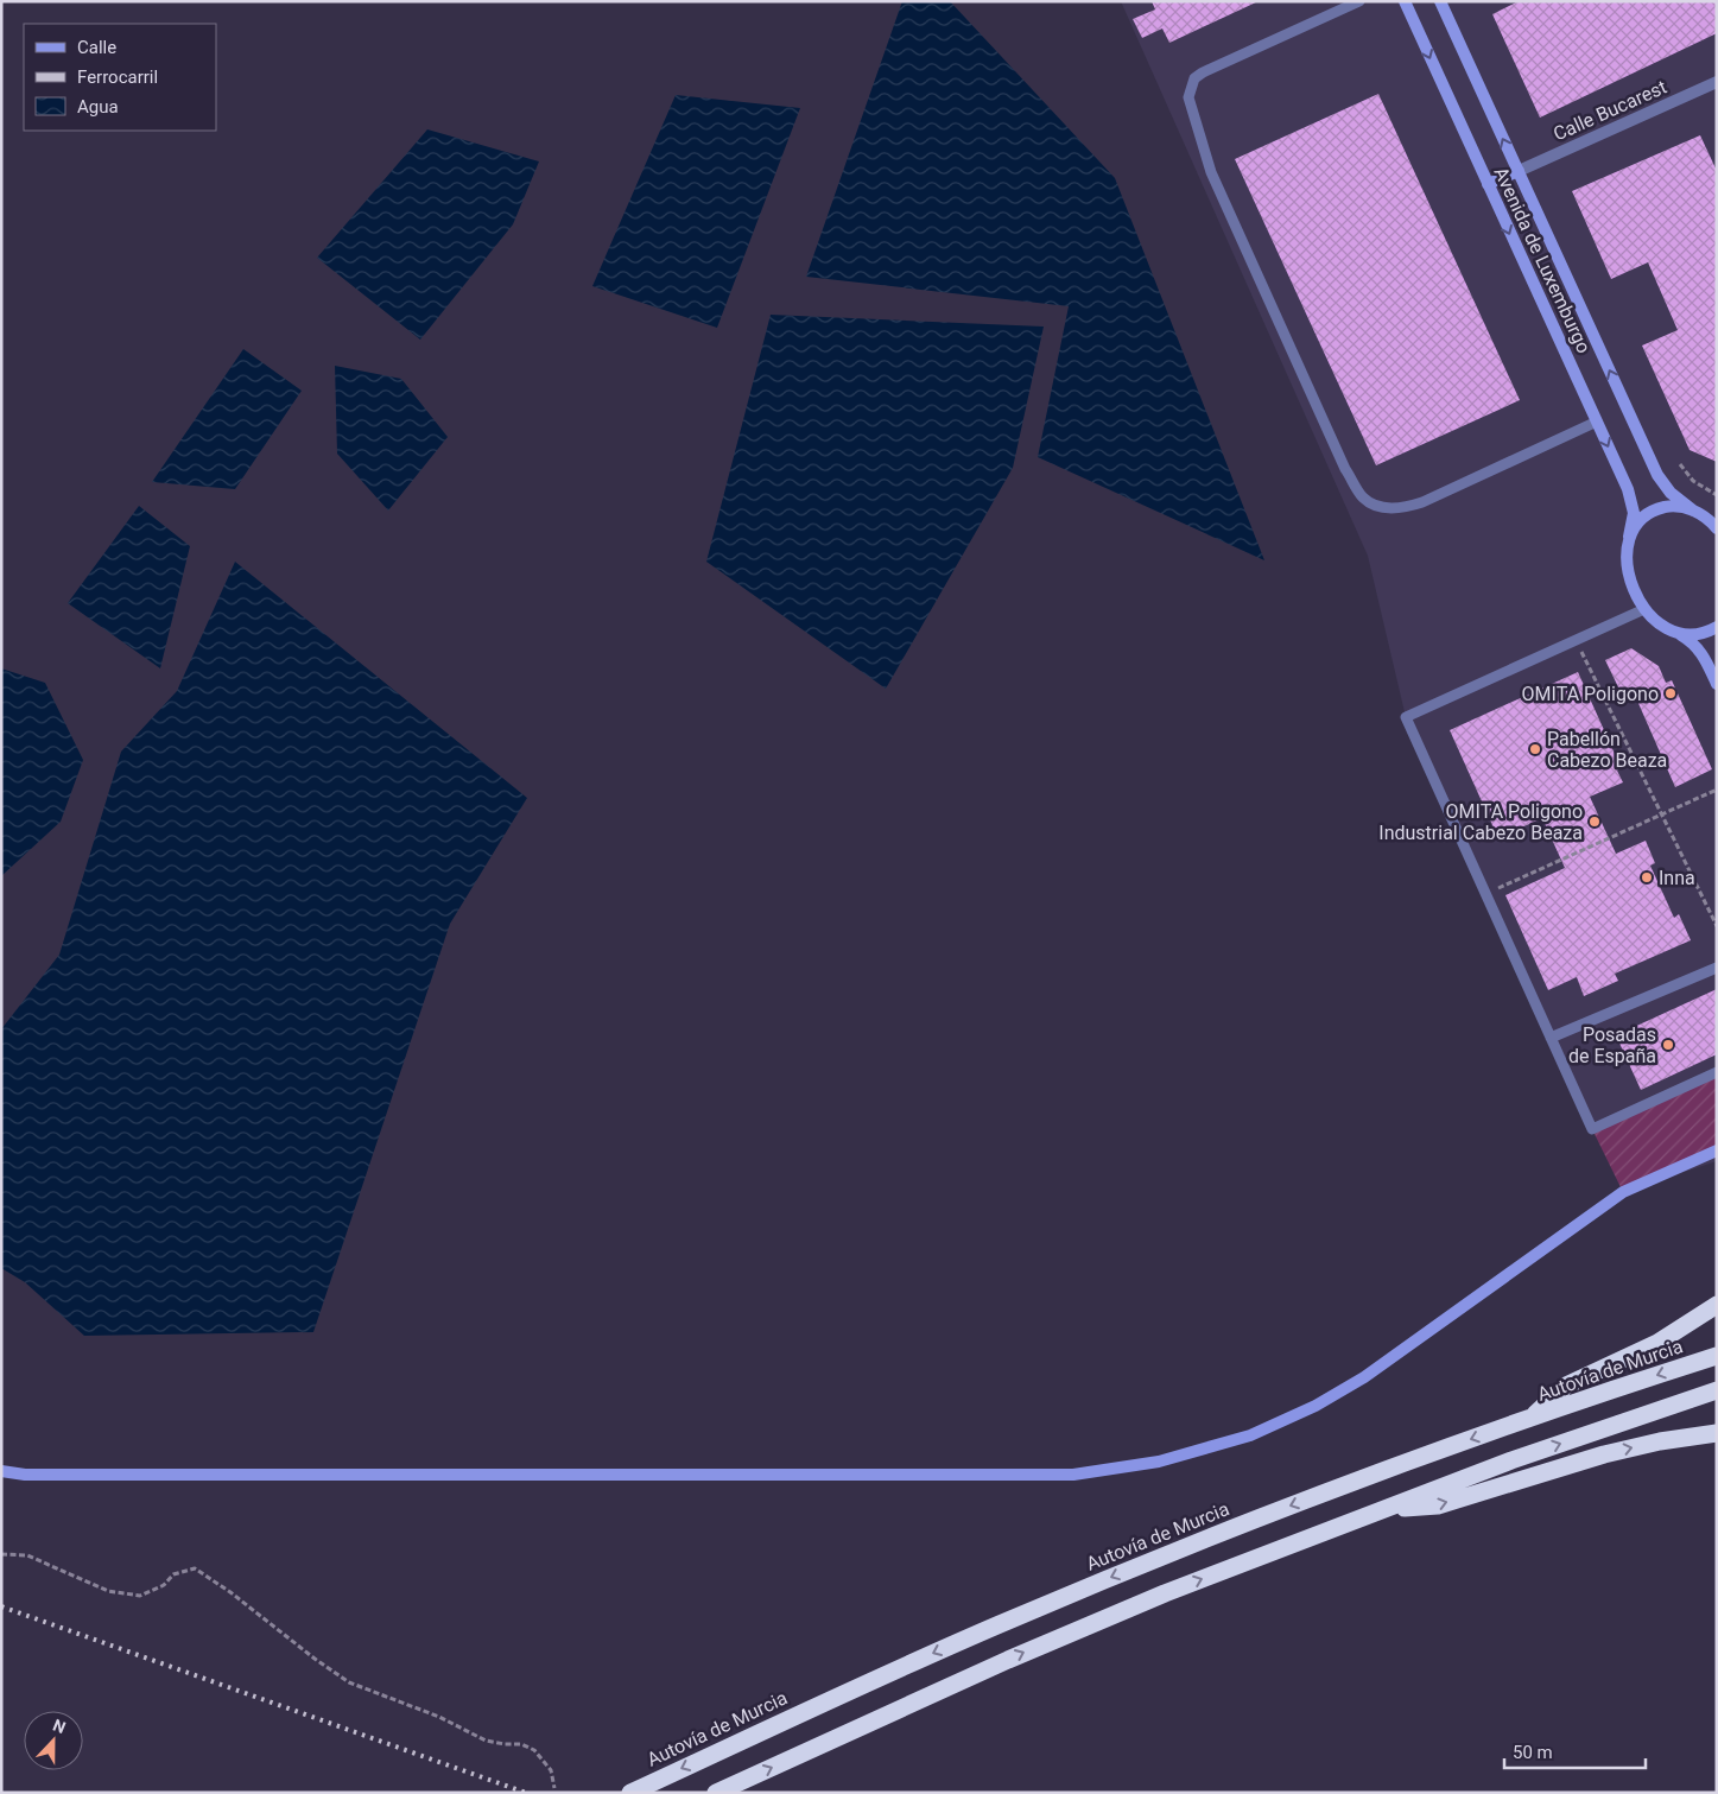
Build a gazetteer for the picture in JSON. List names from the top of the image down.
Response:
{
  "streets": {
    "highway": ["Autovía de Murcia"],
    "main road": ["Avenida de Luxemburgo"],
    "street": ["Calle Bucarest"]
  },
  "crossings": [
    ["Calle Bucarest", "Avenida de Luxemburgo"]
  ],
  "places": [
    "OMITA Poligono",
    "Pabellón Cabezo Beaza",
    "OMITA Poligono Industrial Cabezo Beaza",
    "Inna",
    "Posadas de España"
  ],
  "legend": ["Calle", "Ferrocarril", "Agua"],
  "scale_bar": "50 m",
  "north": "top"
}
